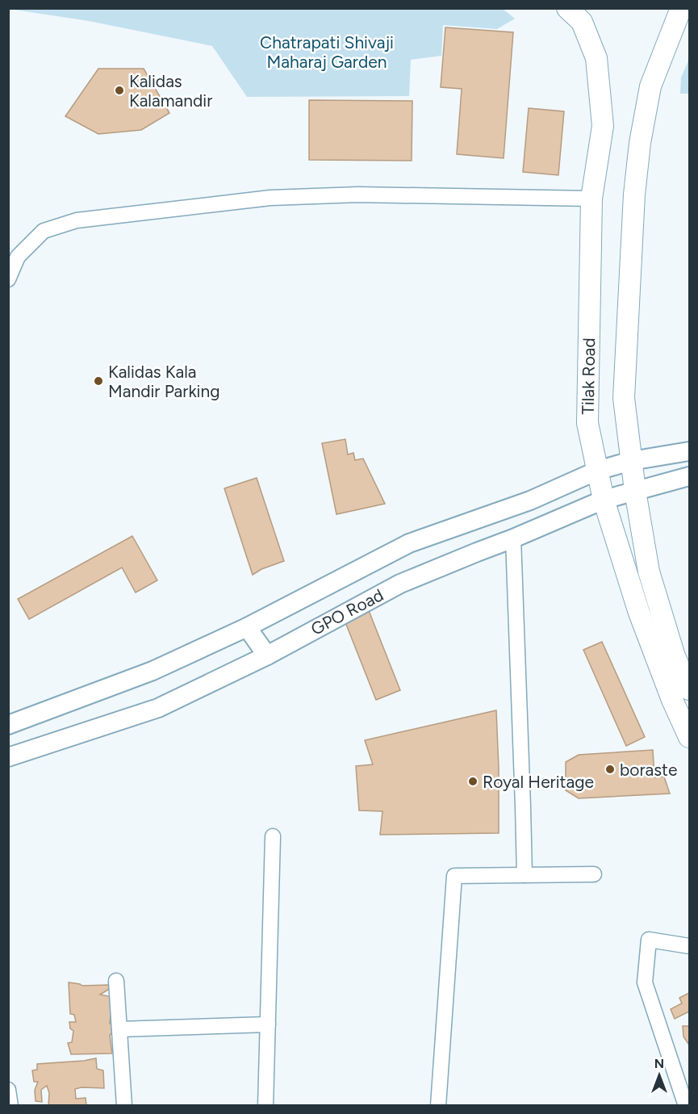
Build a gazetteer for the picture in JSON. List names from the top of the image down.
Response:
{
  "streets": {
    "main road": ["Tilak Road"],
    "street": ["GPO Road"]
  },
  "crossings": [
    ["Tilak Road", "GPO Road"]
  ],
  "parks": ["Chatrapati Shivaji Maharaj Garden"],
  "places": [
    "Kalidas Kalamandir",
    "Kalidas Kala Mandir Parking",
    "boraste",
    "Royal Heritage"
  ],
  "north": "top"
}
